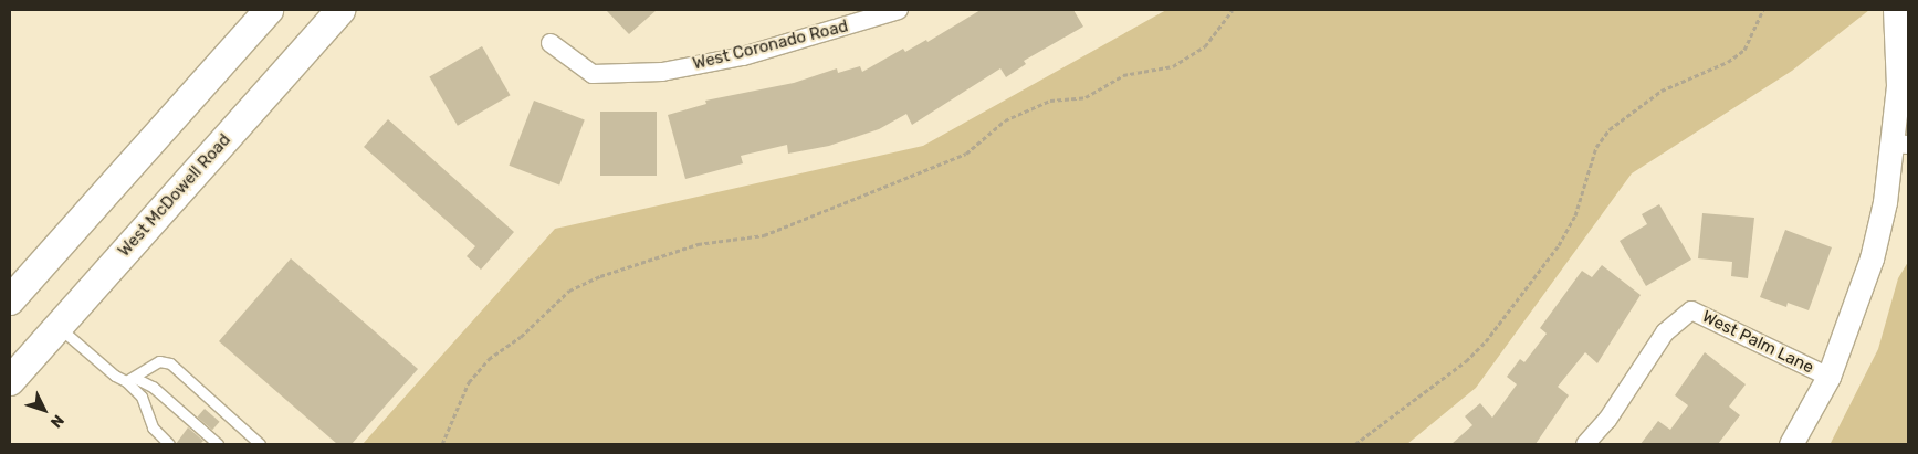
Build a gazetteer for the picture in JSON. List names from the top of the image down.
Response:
{
  "streets": {
    "main road": ["West McDowell Road"],
    "street": ["West Coronado Road", "West Palm Lane"]
  },
  "north": "bottom right"
}
